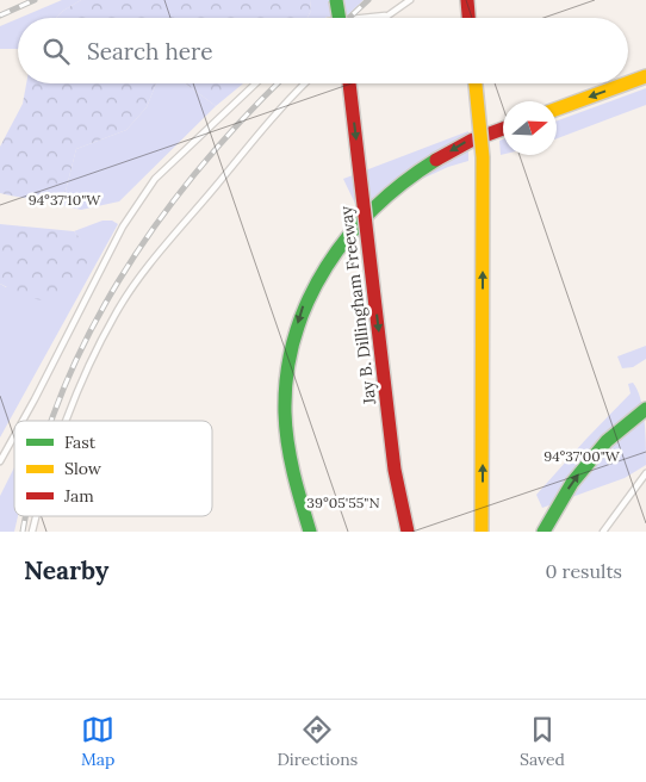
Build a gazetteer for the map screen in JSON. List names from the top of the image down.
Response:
{
  "streets": {
    "highway": ["Jay B. Dillingham Freeway"]
  },
  "legend": ["Fast", "Slow", "Jam"],
  "north": "right",
  "page": {
    "search": "Search here",
    "heading": ["Nearby", "0 results"],
    "nav": ["Map", "Directions", "Saved"]
  },
  "coordinates": ["94°37'10\"W", "94°37'00\"W", "39°05'55\"N"]
}
